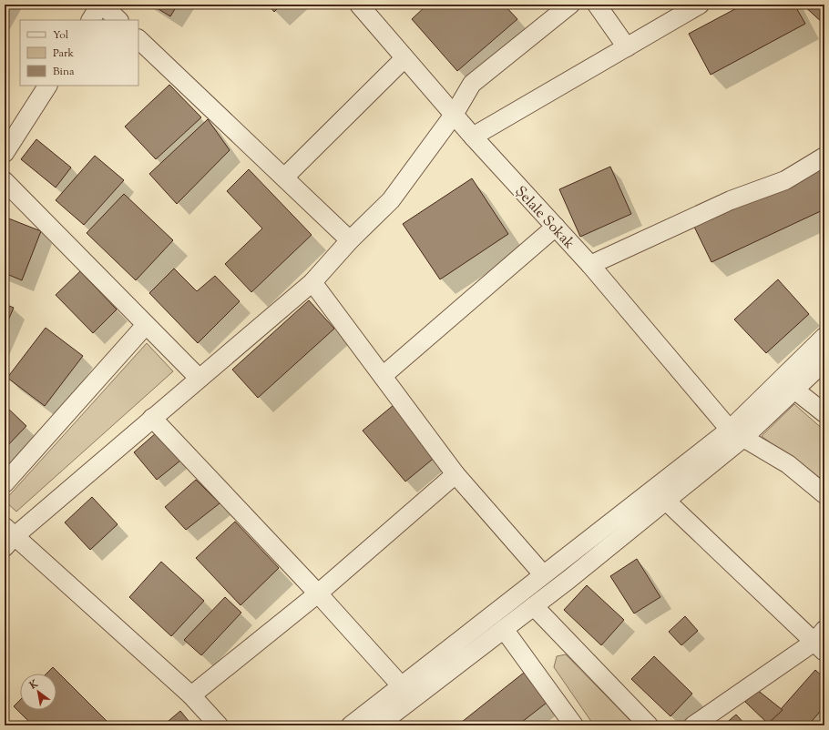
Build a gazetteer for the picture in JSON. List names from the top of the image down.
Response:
{
  "streets": {
    "street": ["Şelale Sokak"]
  },
  "legend": ["Yol", "Park", "Bina"],
  "north": "top left"
}
